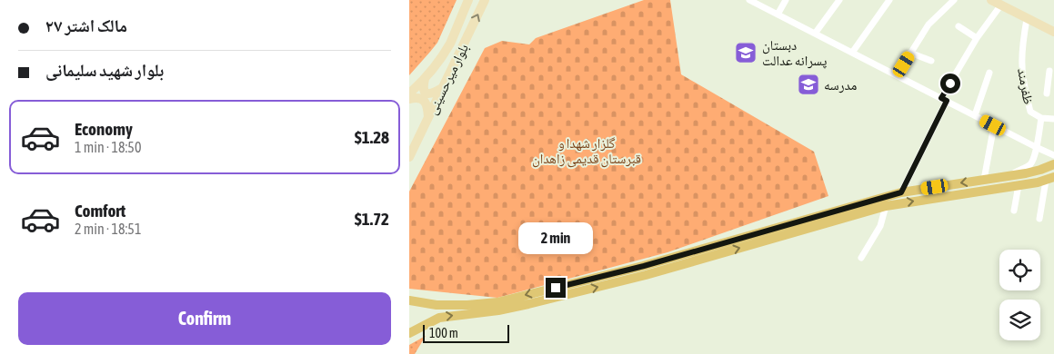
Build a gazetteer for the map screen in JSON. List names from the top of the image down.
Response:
{
  "streets": {
    "main road": ["بلوار میرحسینی"],
    "street": ["ظفرمند"]
  },
  "parks": ["گلزار شهدا و قبرستان قدیمی زاهدان"],
  "places": {
    "school or university": ["دبستان پسرانه عدالت", "مدرسه"]
  },
  "scale_bar": "100 m",
  "page": {
    "banner": ["مالک اشتر ۲۷", "بلوار شهید سلیمانی"],
    "list": [
      {
        "name": "Economy",
        "note": "1 min · 18:50",
        "value": "$1.28"
      },
      {
        "name": "Comfort",
        "note": "2 min · 18:51",
        "value": "$1.72"
      }
    ],
    "bubble": "2 min",
    "buttons": "Confirm",
    "scale": "100 m"
  }
}
